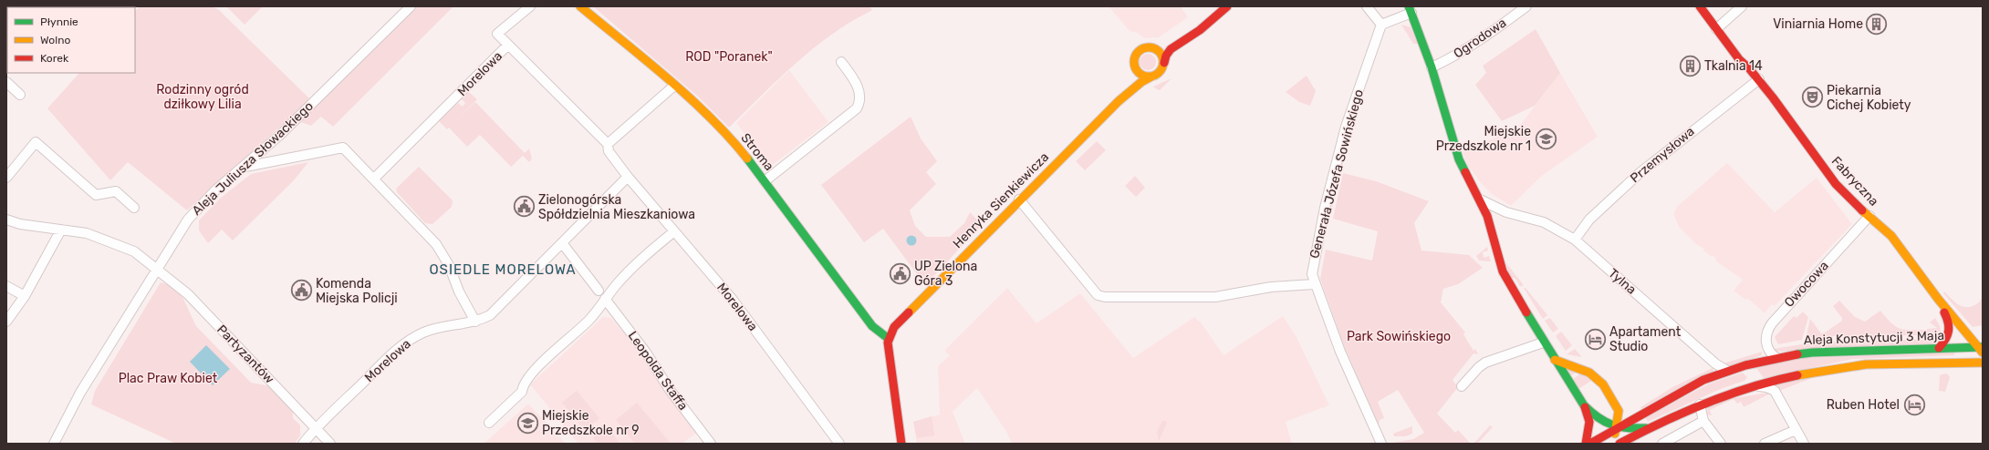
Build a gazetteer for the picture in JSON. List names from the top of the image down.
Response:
{
  "streets": {
    "street": [
      "Ogrodowa",
      "Morelowa",
      "Stroma",
      "Przemysłowa",
      "Aleja Juliusza Słowackiego",
      "Generała Józefa Sowińskiego",
      "Fabryczna",
      "Henryka Sienkiewicza",
      "Tylna",
      "Owocowa",
      "Aleja Konstytucji 3 Maja",
      "Partyzantów",
      "Leopolda Staffa"
    ]
  },
  "crossings": [
    ["Morelowa", "Partyzantów"],
    ["Stroma", "Henryka Sienkiewicza"],
    ["Przemysłowa", "Fabryczna"],
    ["Przemysłowa", "Tylna"],
    ["Aleja Juliusza Słowackiego", "Partyzantów"],
    ["Fabryczna", "Owocowa"],
    ["Fabryczna", "Aleja Konstytucji 3 Maja"],
    ["Tylna", "Aleja Konstytucji 3 Maja"],
    ["Owocowa", "Aleja Konstytucji 3 Maja"]
  ],
  "districts": ["OSIEDLE MORELOWA"],
  "parks": [
    "ROD \"Poranek\"",
    "Rodzinny ogród dziłkowy Lilia",
    "Park Sowińskiego",
    "Plac Praw Kobiet"
  ],
  "places": {
    "building": ["Viniarnia Home", "Tkalnia 14"],
    "theatre": ["Piekarnia Cichej Kobiety"],
    "school or university": ["Miejskie Przedszkole nr 1", "Miejskie Przedszkole nr 9"],
    "public building": ["Zielonogórska Spółdzielnia Mieszkaniowa", "UP Zielona Góra 3", "Komenda Miejska Policji"],
    "hotel": ["Apartament Studio", "Ruben Hotel"]
  },
  "legend": ["Płynnie", "Wolno", "Korek"]
}
